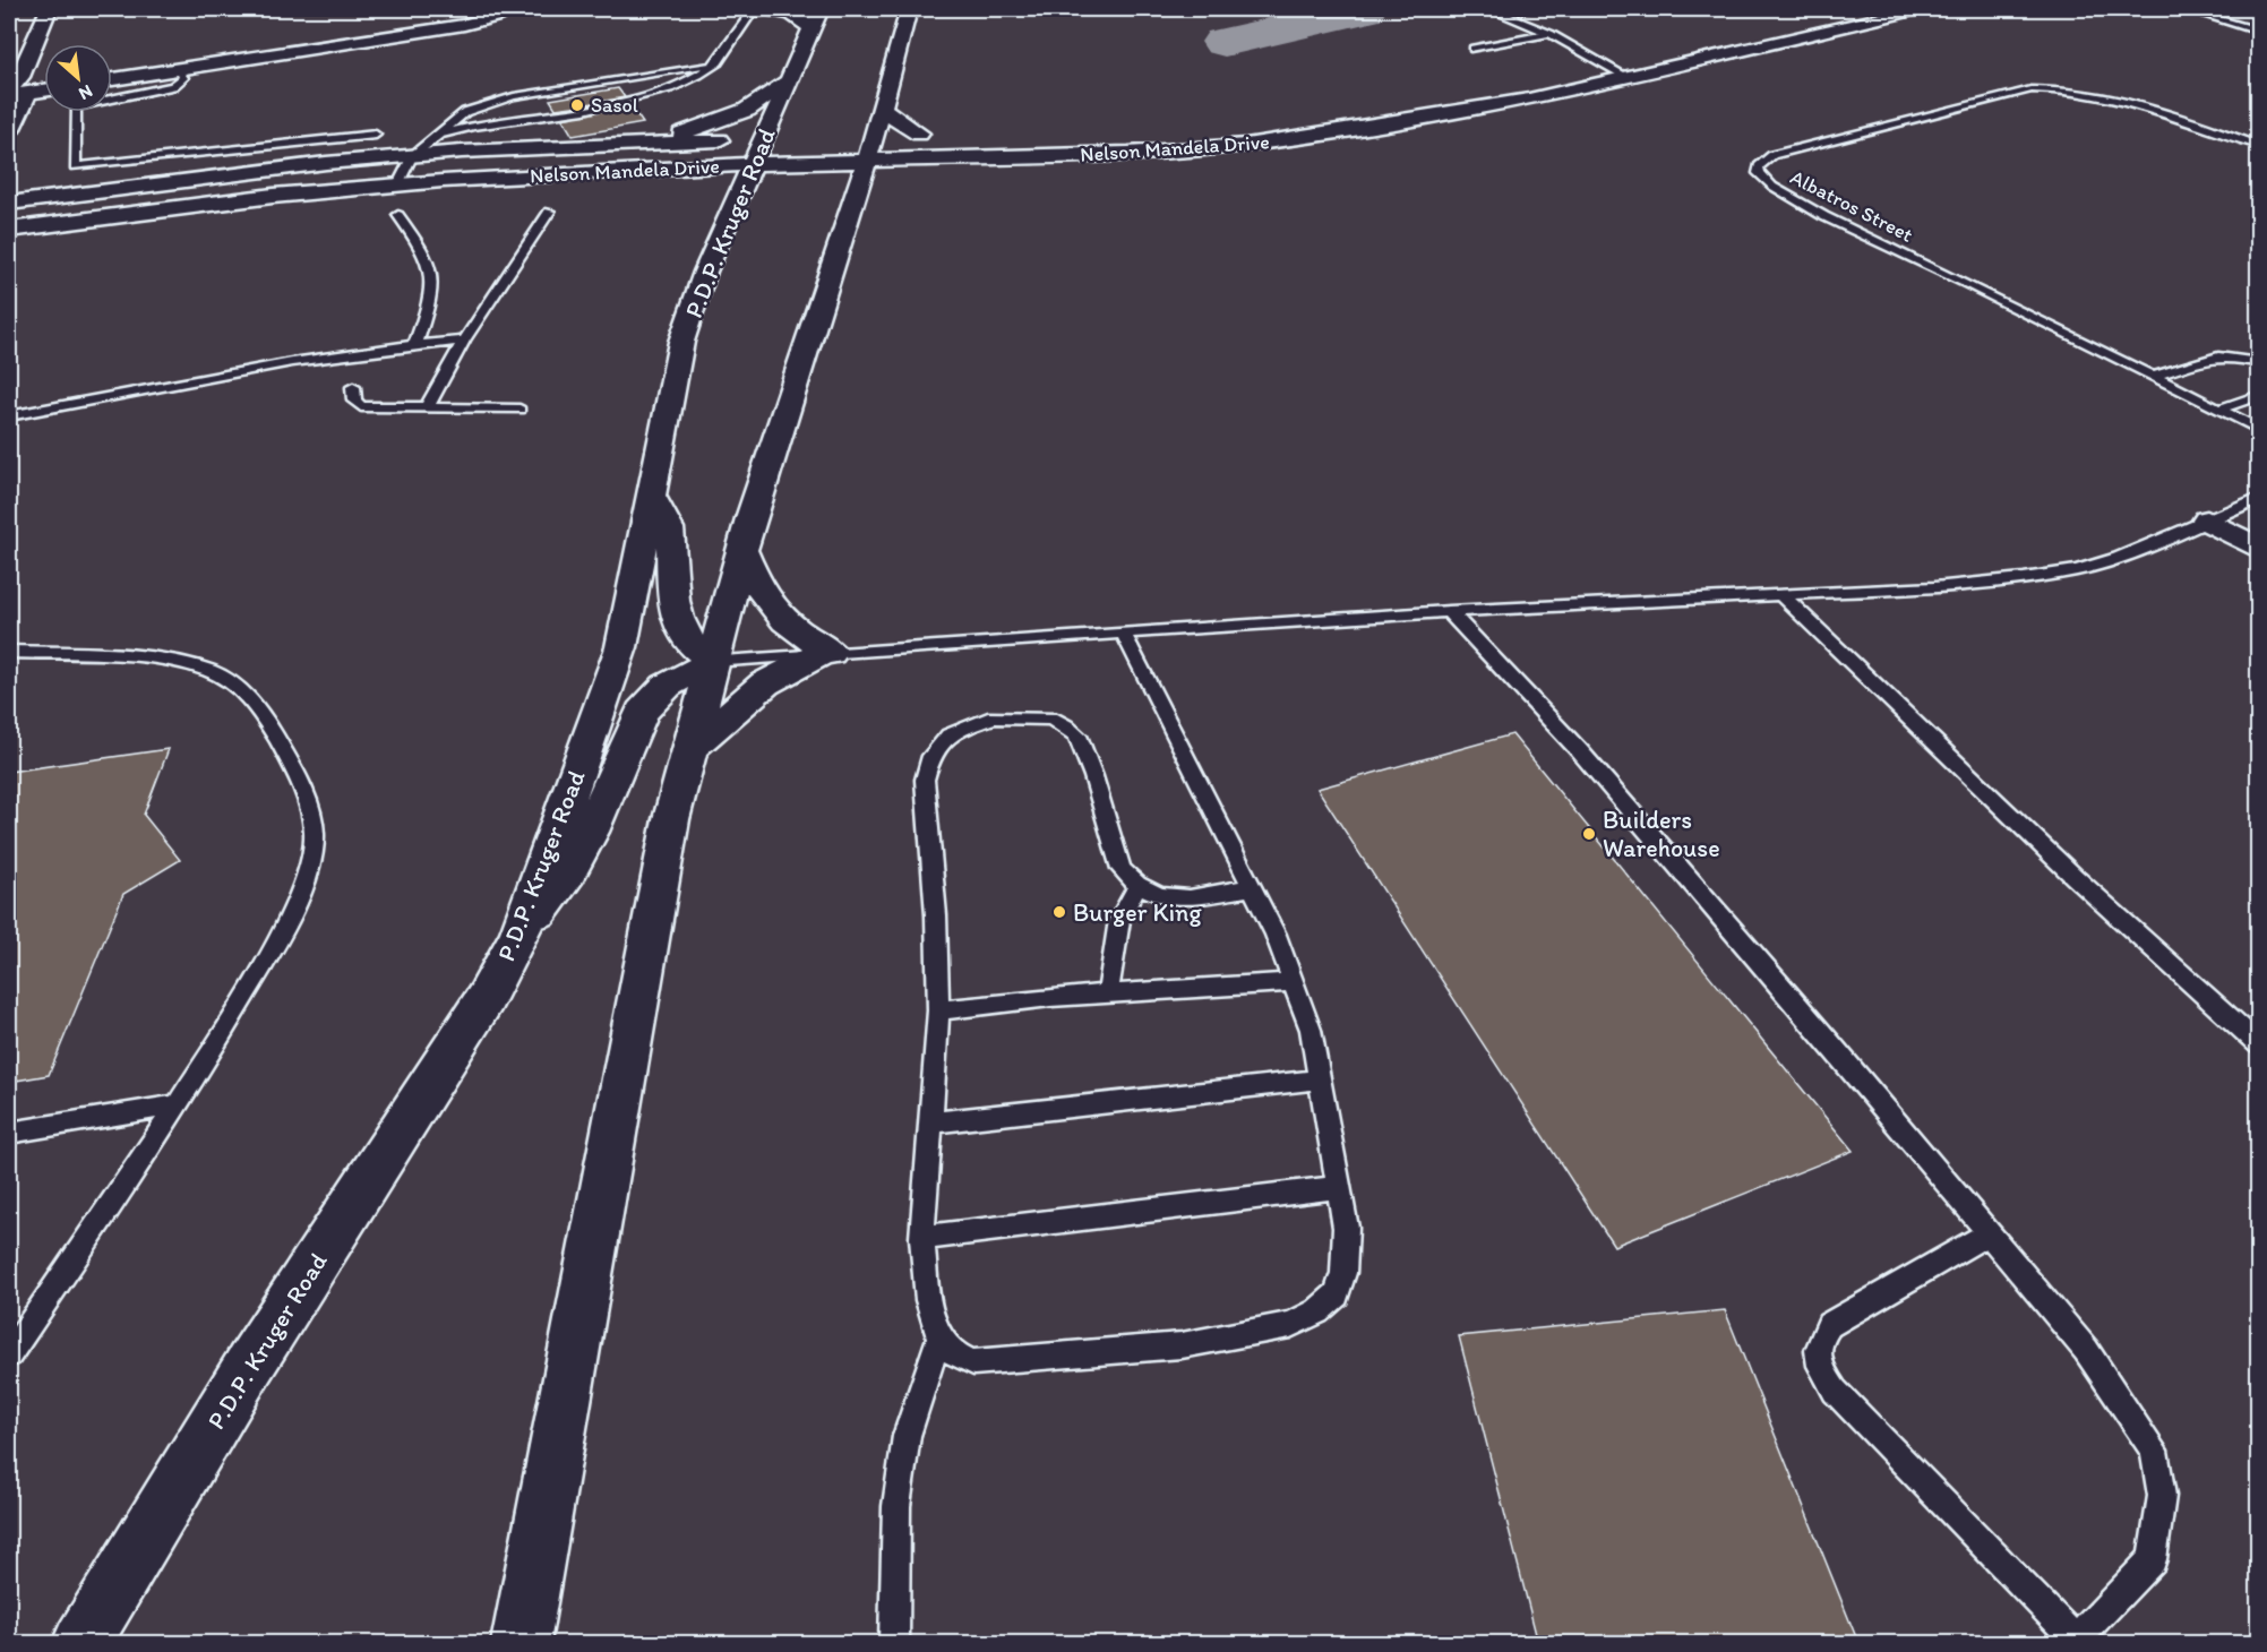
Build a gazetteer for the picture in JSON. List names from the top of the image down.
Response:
{
  "streets": {
    "street": ["Nelson Mandela Drive", "P.D.P. Kruger Road"],
    "lane": ["Albatros Street"]
  },
  "crossings": [
    ["Nelson Mandela Drive", "P.D.P. Kruger Road"]
  ],
  "places": ["Sasol", "Builders Warehouse", "Burger King"],
  "north": "bottom right"
}
